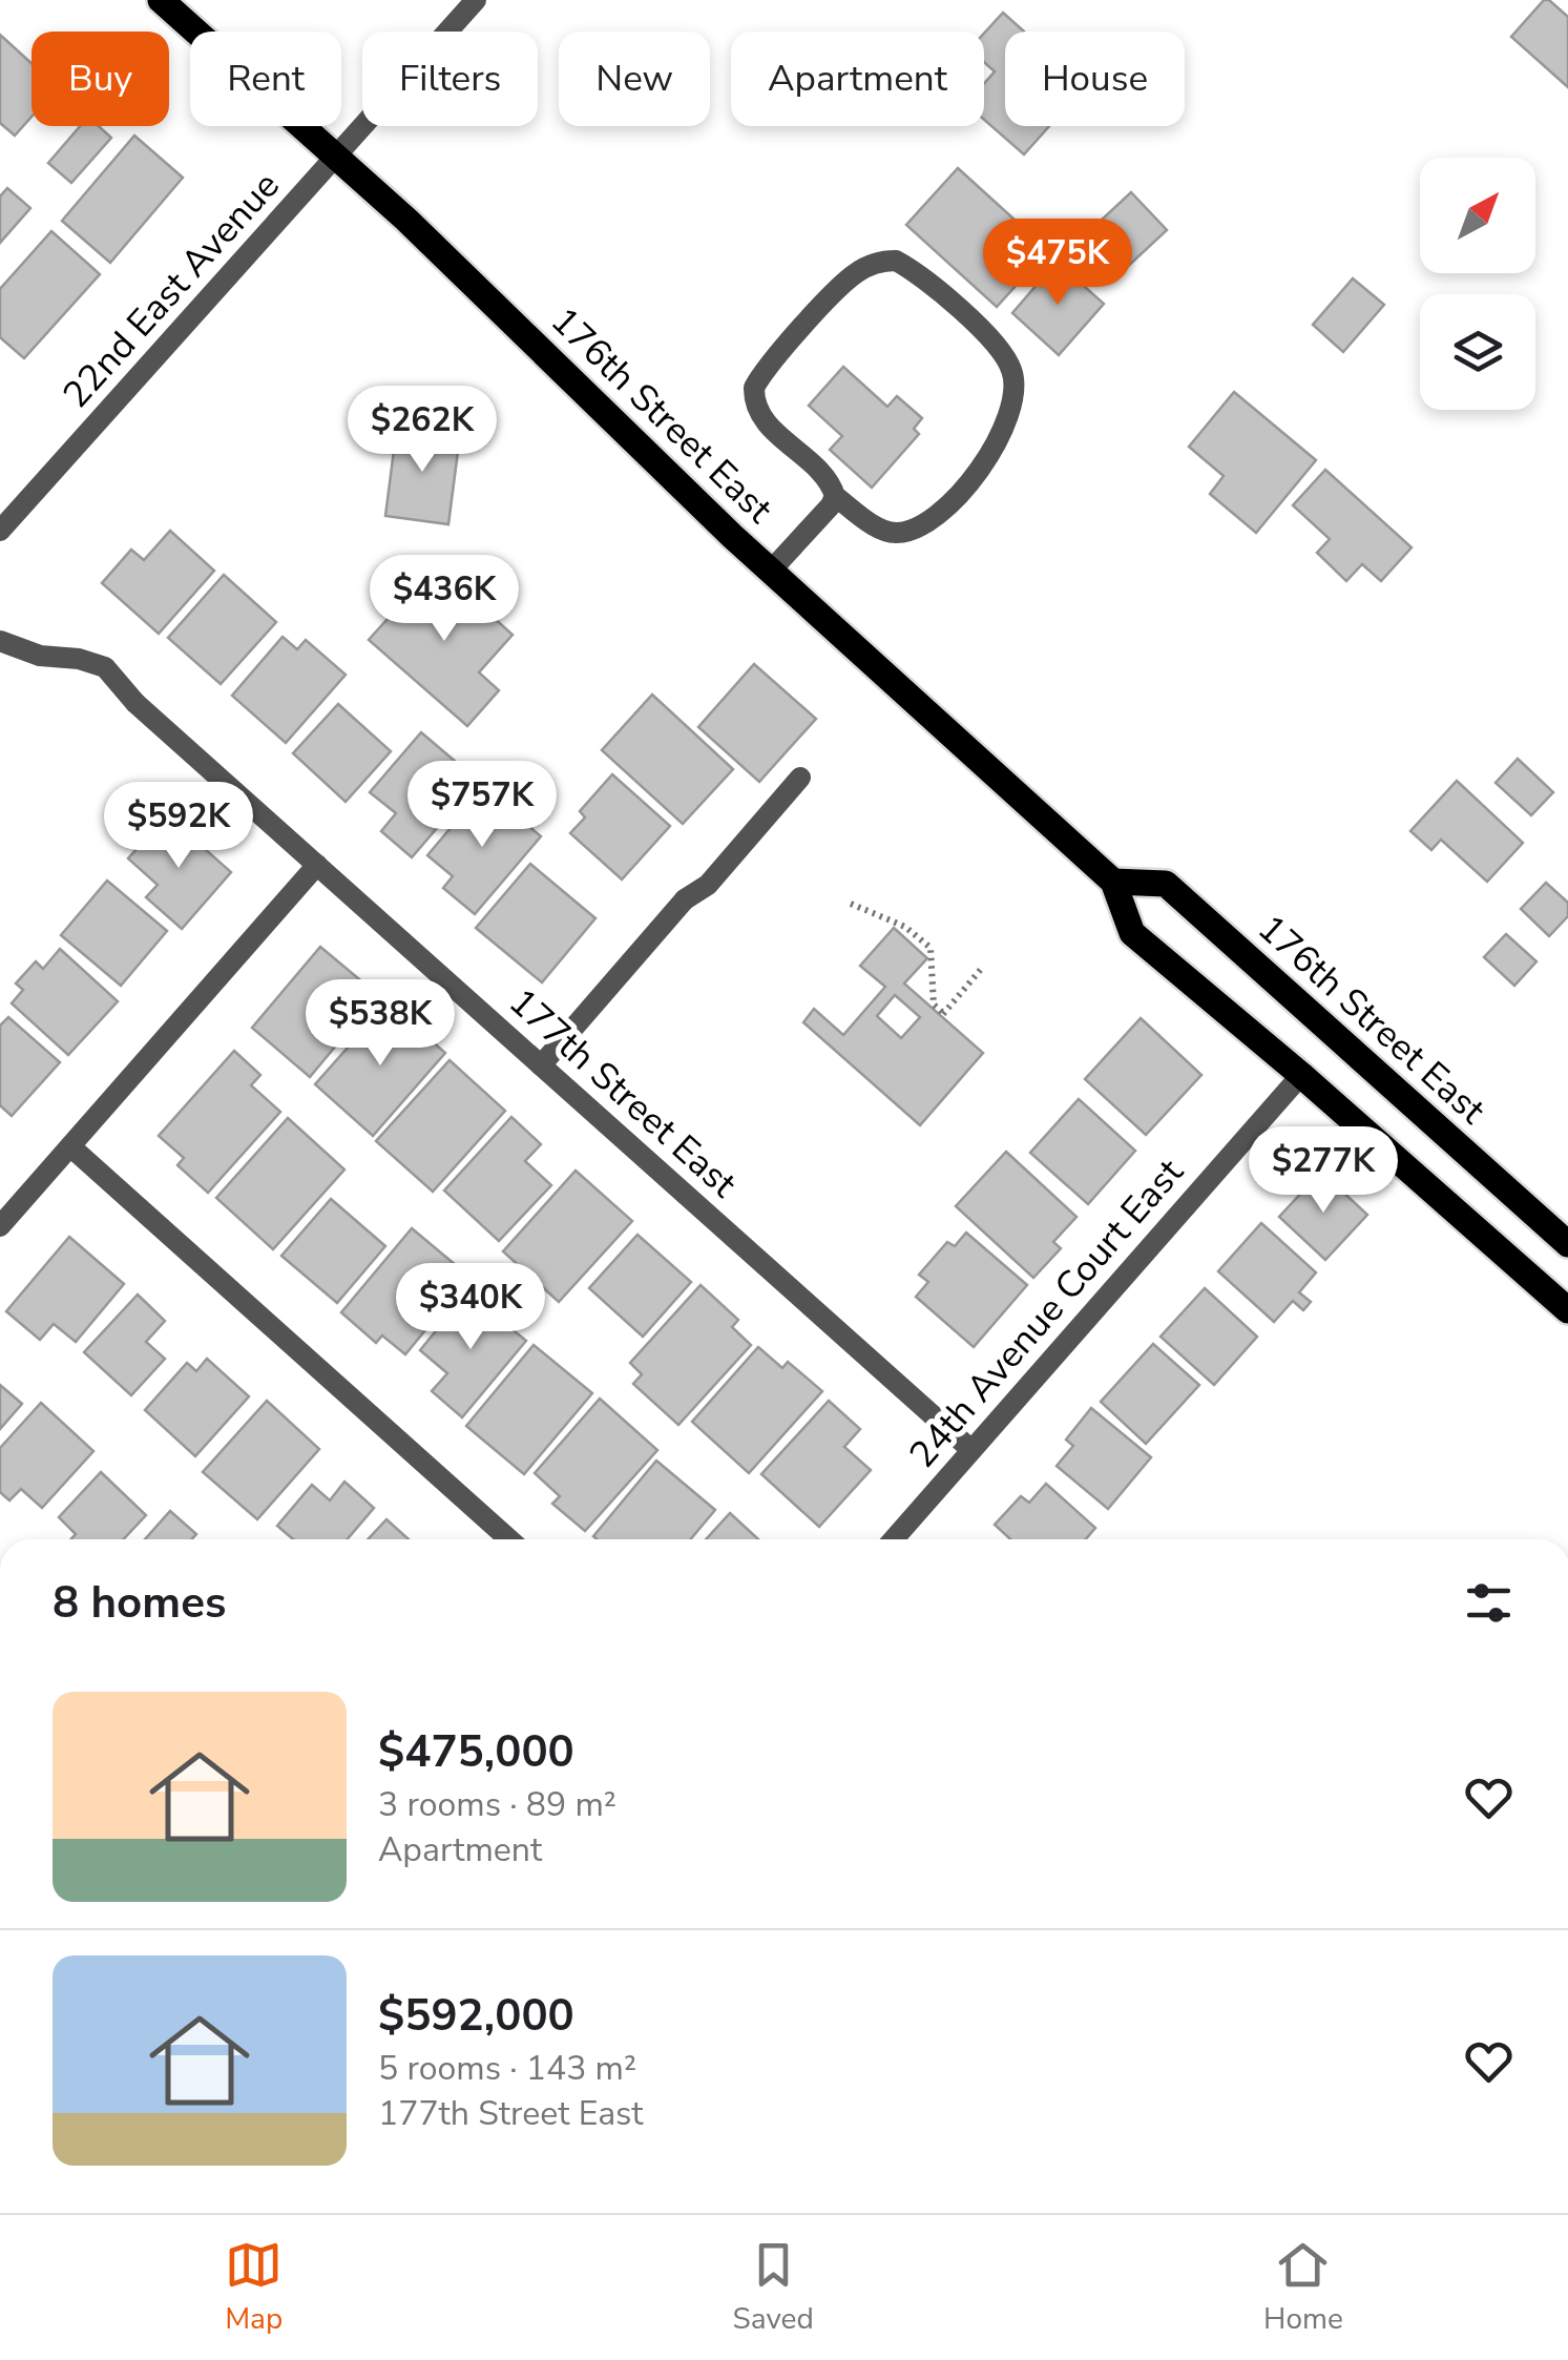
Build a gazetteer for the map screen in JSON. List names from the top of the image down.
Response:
{
  "streets": {
    "main road": ["176th Street East"],
    "street": ["22nd East Avenue", "177th Street East", "24th Avenue Court East"]
  },
  "crossings": [
    ["22nd East Avenue", "176th Street East"],
    ["176th Street East", "24th Avenue Court East"],
    ["177th Street East", "24th Avenue Court East"]
  ],
  "north": "top right",
  "page": {
    "chip": [
      "Buy",
      "Rent",
      "Filters",
      "New",
      "Apartment",
      "House"
    ],
    "price": [
      "$475K",
      "$262K",
      "$436K",
      "$757K",
      "$592K",
      "$538K",
      "$277K",
      "$340K"
    ],
    "heading": "8 homes",
    "list": [
      {
        "name": "$475,000",
        "note": "3 rooms · 89 m² · Apartment"
      },
      {
        "name": "$592,000",
        "note": "5 rooms · 143 m² · 177th Street East"
      }
    ],
    "tabs": ["Map", "Saved", "Home"]
  }
}
